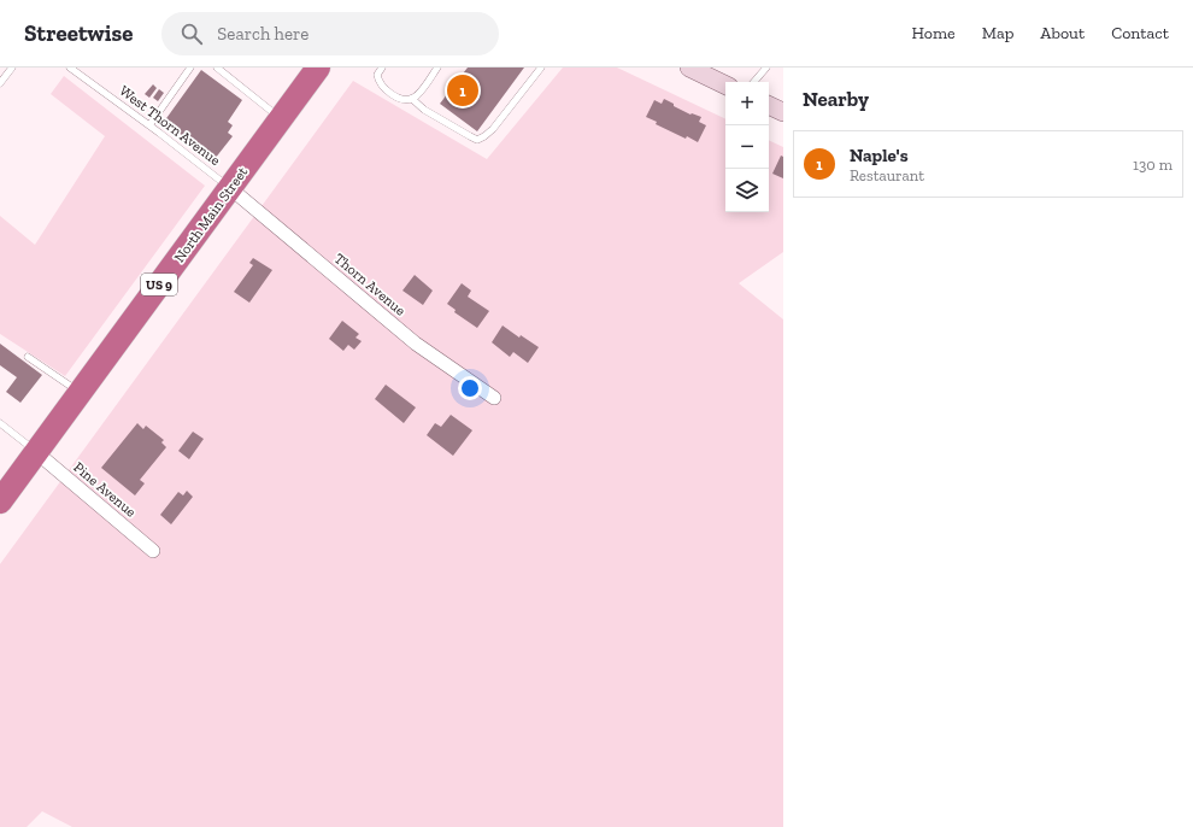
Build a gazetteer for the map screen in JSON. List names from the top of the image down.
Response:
{
  "streets": {
    "highway": ["North Main Street", "US 9"],
    "street": ["Thorn Avenue", "Pine Avenue"],
    "lane": ["West Thorn Avenue"]
  },
  "crossings": [
    ["West Thorn Avenue", "North Main Street"],
    ["West Thorn Avenue", "Thorn Avenue"],
    ["North Main Street", "Thorn Avenue"],
    ["North Main Street", "Pine Avenue"]
  ],
  "page": {
    "header": "Streetwise",
    "search": "Search here",
    "nav": [
      "Home",
      "Map",
      "About",
      "Contact"
    ],
    "heading": "Nearby",
    "pins": "1",
    "map_buttons": ["+", "−"],
    "list": [
      {
        "mark": "1",
        "name": "Naple's",
        "note": "Restaurant",
        "value": "130 m"
      }
    ]
  }
}
